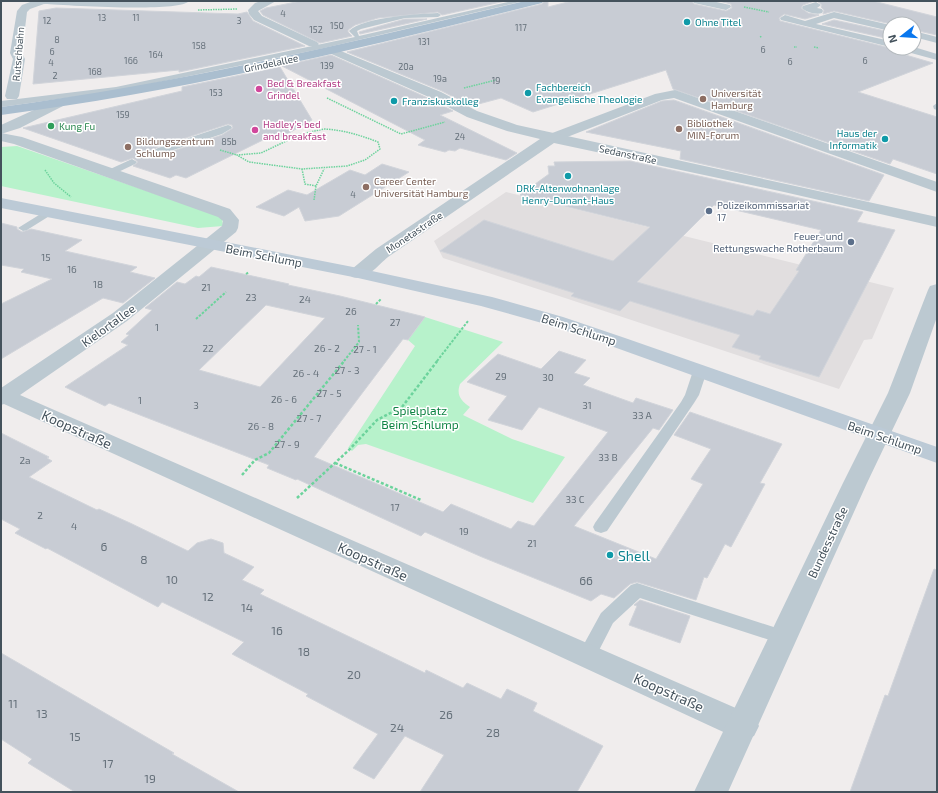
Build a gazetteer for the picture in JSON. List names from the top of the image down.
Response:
{
  "streets": {
    "main road": ["Grindelallee", "Beim Schlump"],
    "street": [
      "Rutschbahn",
      "Sedanstraße",
      "Monetastraße",
      "Kielortallee",
      "Koopstraße",
      "Bundesstraße"
    ]
  },
  "crossings": [
    ["Rutschbahn", "Grindelallee"],
    ["Grindelallee", "Sedanstraße"],
    ["Sedanstraße", "Monetastraße"],
    ["Monetastraße", "Beim Schlump"],
    ["Beim Schlump", "Kielortallee"],
    ["Beim Schlump", "Bundesstraße"],
    ["Kielortallee", "Koopstraße"],
    ["Koopstraße", "Bundesstraße"]
  ],
  "parks": ["Spielplatz Beim Schlump"],
  "places": [
    "Ohne Titel",
    "Bed & Breakfast Grindel",
    "Fachbereich Evangelische Theologie",
    "Universität Hamburg",
    "Franziskuskolleg",
    "Kung Fu",
    "Bibliothek MIN-Forum",
    "Hadley's bed and breakfast",
    "Haus der Informatik",
    "Bildungszentrum Schlump",
    "DRK-Altenwohnanlage Henry-Dunant-Haus",
    "Career Center Universität Hamburg",
    "Polizeikommissariat 17",
    "Feuer- und Rettungswache Rotherbaum",
    "Shell"
  ],
  "house_numbers": [
    "4",
    "13",
    "11",
    "12",
    "3",
    "150",
    "117",
    "152",
    "8",
    "131",
    "158",
    "6",
    "6",
    "164",
    "166",
    "6",
    "6",
    "4",
    "139",
    "20a",
    "168",
    "2",
    "19a",
    "19",
    "153",
    "159",
    "24",
    "85b",
    "4",
    "15",
    "16",
    "18",
    "21",
    "23",
    "24",
    "26",
    "27",
    "1",
    "22",
    "26 - 2",
    "27 - 1",
    "27 - 3",
    "26 - 4",
    "29",
    "30",
    "27 - 5",
    "26 - 6",
    "1",
    "3",
    "31",
    "33 A",
    "27 - 7",
    "26 - 8",
    "27 - 9",
    "33 B",
    "2a",
    "33 C",
    "17",
    "2",
    "4",
    "19",
    "21",
    "6",
    "8",
    "10",
    "66",
    "12",
    "14",
    "16",
    "18",
    "20",
    "11",
    "13",
    "26",
    "24",
    "28",
    "15",
    "17",
    "19"
  ],
  "north": "left"
}
